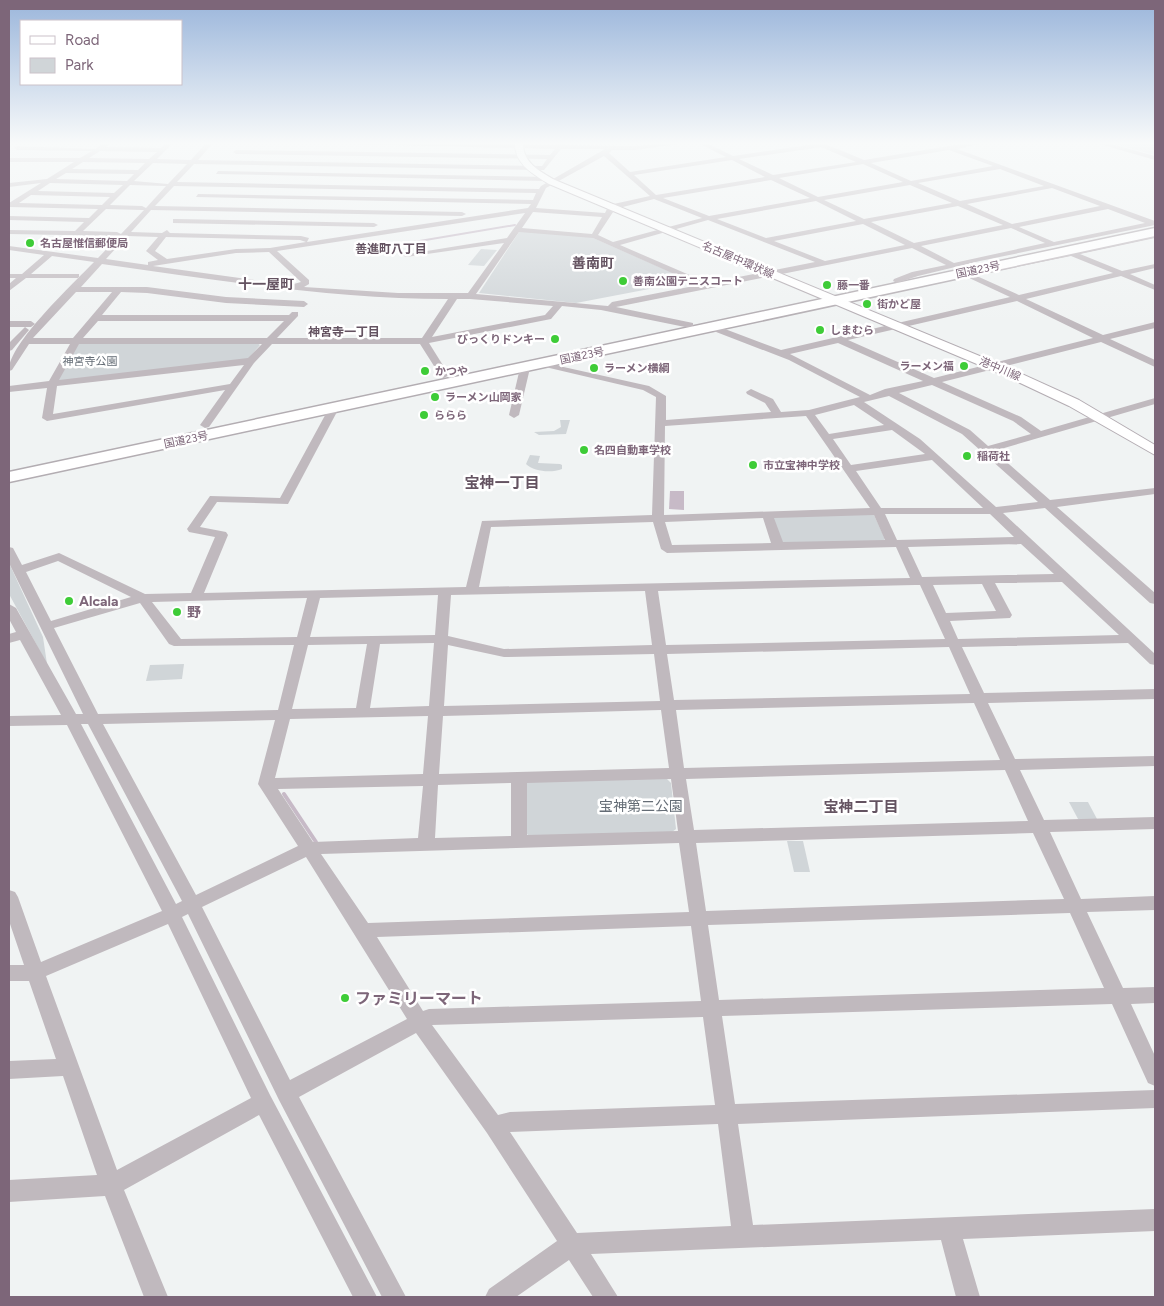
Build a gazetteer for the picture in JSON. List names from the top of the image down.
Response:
{
  "streets": {
    "highway": ["国道23号"],
    "main road": ["名古屋中環状線", "港中川線"]
  },
  "crossings": [
    ["名古屋中環状線", "国道23号"],
    ["名古屋中環状線", "港中川線"],
    ["国道23号", "港中川線"]
  ],
  "districts": [
    "善進町八丁目",
    "善南町",
    "十一屋町",
    "神宮寺一丁目",
    "宝神一丁目",
    "宝神二丁目"
  ],
  "parks": ["神宮寺公園", "宝神第二公園"],
  "places": [
    "名古屋惟信郵便局",
    "善南公園テニスコート",
    "藤一番",
    "街かど屋",
    "しまむら",
    "びっくりドンキー",
    "ラーメン福",
    "ラーメン横綱",
    "かつや",
    "ラーメン山岡家",
    "ららら",
    "名四自動車学校",
    "稲荷社",
    "市立宝神中学校",
    "Alcala",
    "野",
    "ファミリーマート"
  ],
  "legend": ["Road", "Park"]
}
